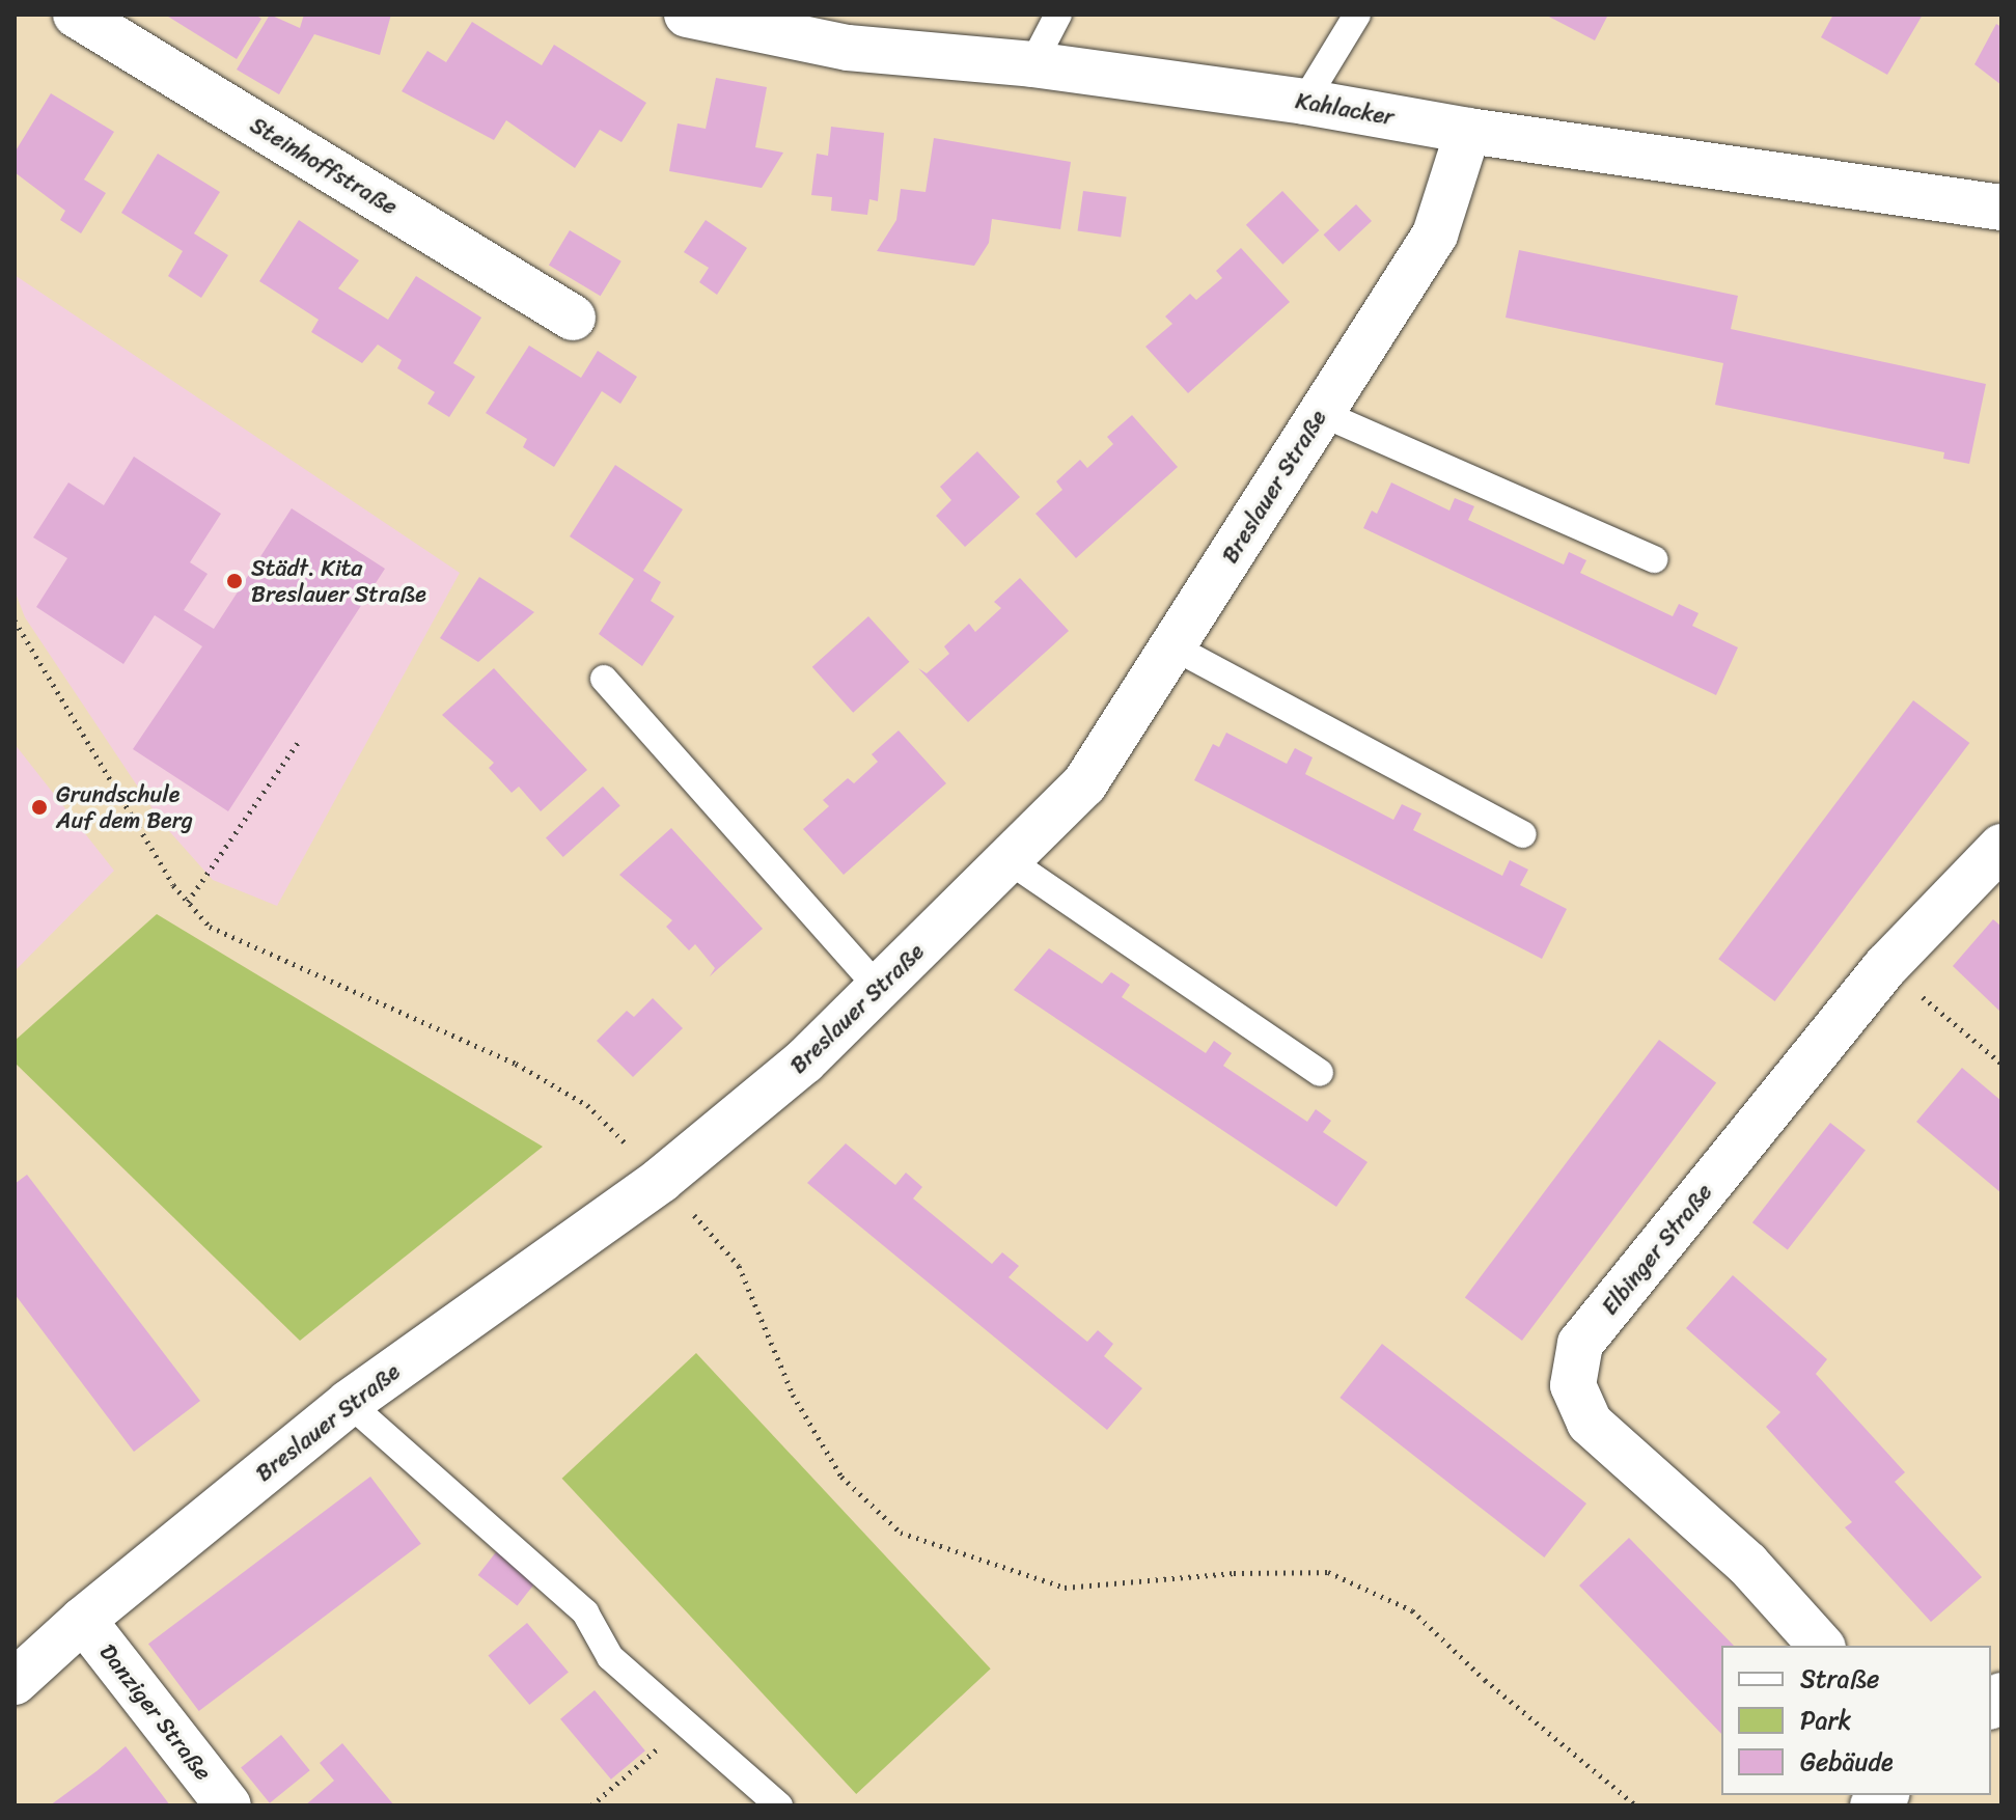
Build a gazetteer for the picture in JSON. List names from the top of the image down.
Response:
{
  "streets": {
    "street": [
      "Kahlacker",
      "Steinhoffstraße",
      "Breslauer Straße",
      "Elbinger Straße",
      "Danziger Straße"
    ]
  },
  "crossings": [
    ["Kahlacker", "Breslauer Straße"],
    ["Breslauer Straße", "Danziger Straße"]
  ],
  "places": ["Städt. Kita Breslauer Straße", "Grundschule Auf dem Berg"],
  "legend": ["Straße", "Park", "Gebäude"]
}
